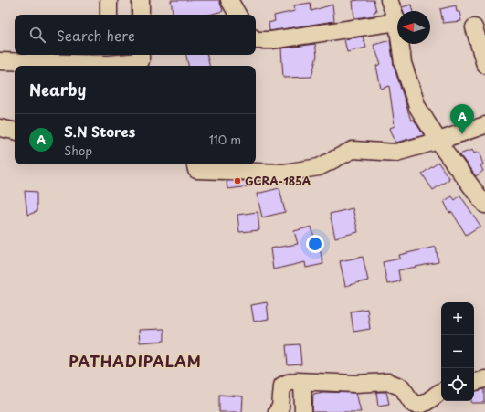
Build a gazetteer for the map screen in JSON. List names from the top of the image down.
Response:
{
  "districts": ["PATHADIPALAM"],
  "places": ["GCRA-185A"],
  "north": "left",
  "page": {
    "search": "Search here",
    "heading": "Nearby",
    "pins": "A",
    "list": [
      {
        "mark": "A",
        "name": "S.N Stores",
        "note": "Shop",
        "value": "110 m"
      }
    ],
    "map_buttons": ["+", "−"]
  }
}
